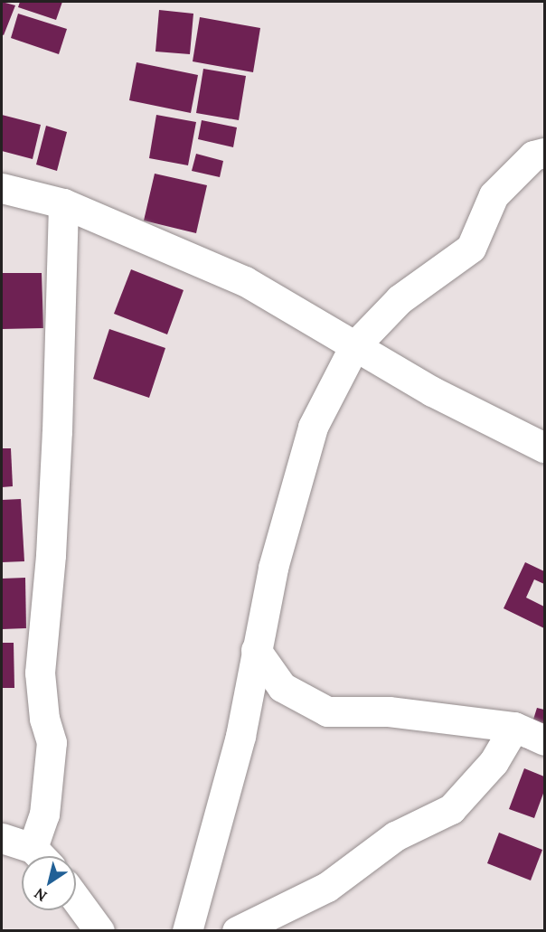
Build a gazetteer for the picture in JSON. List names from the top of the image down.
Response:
{
  "north": "bottom left"
}
